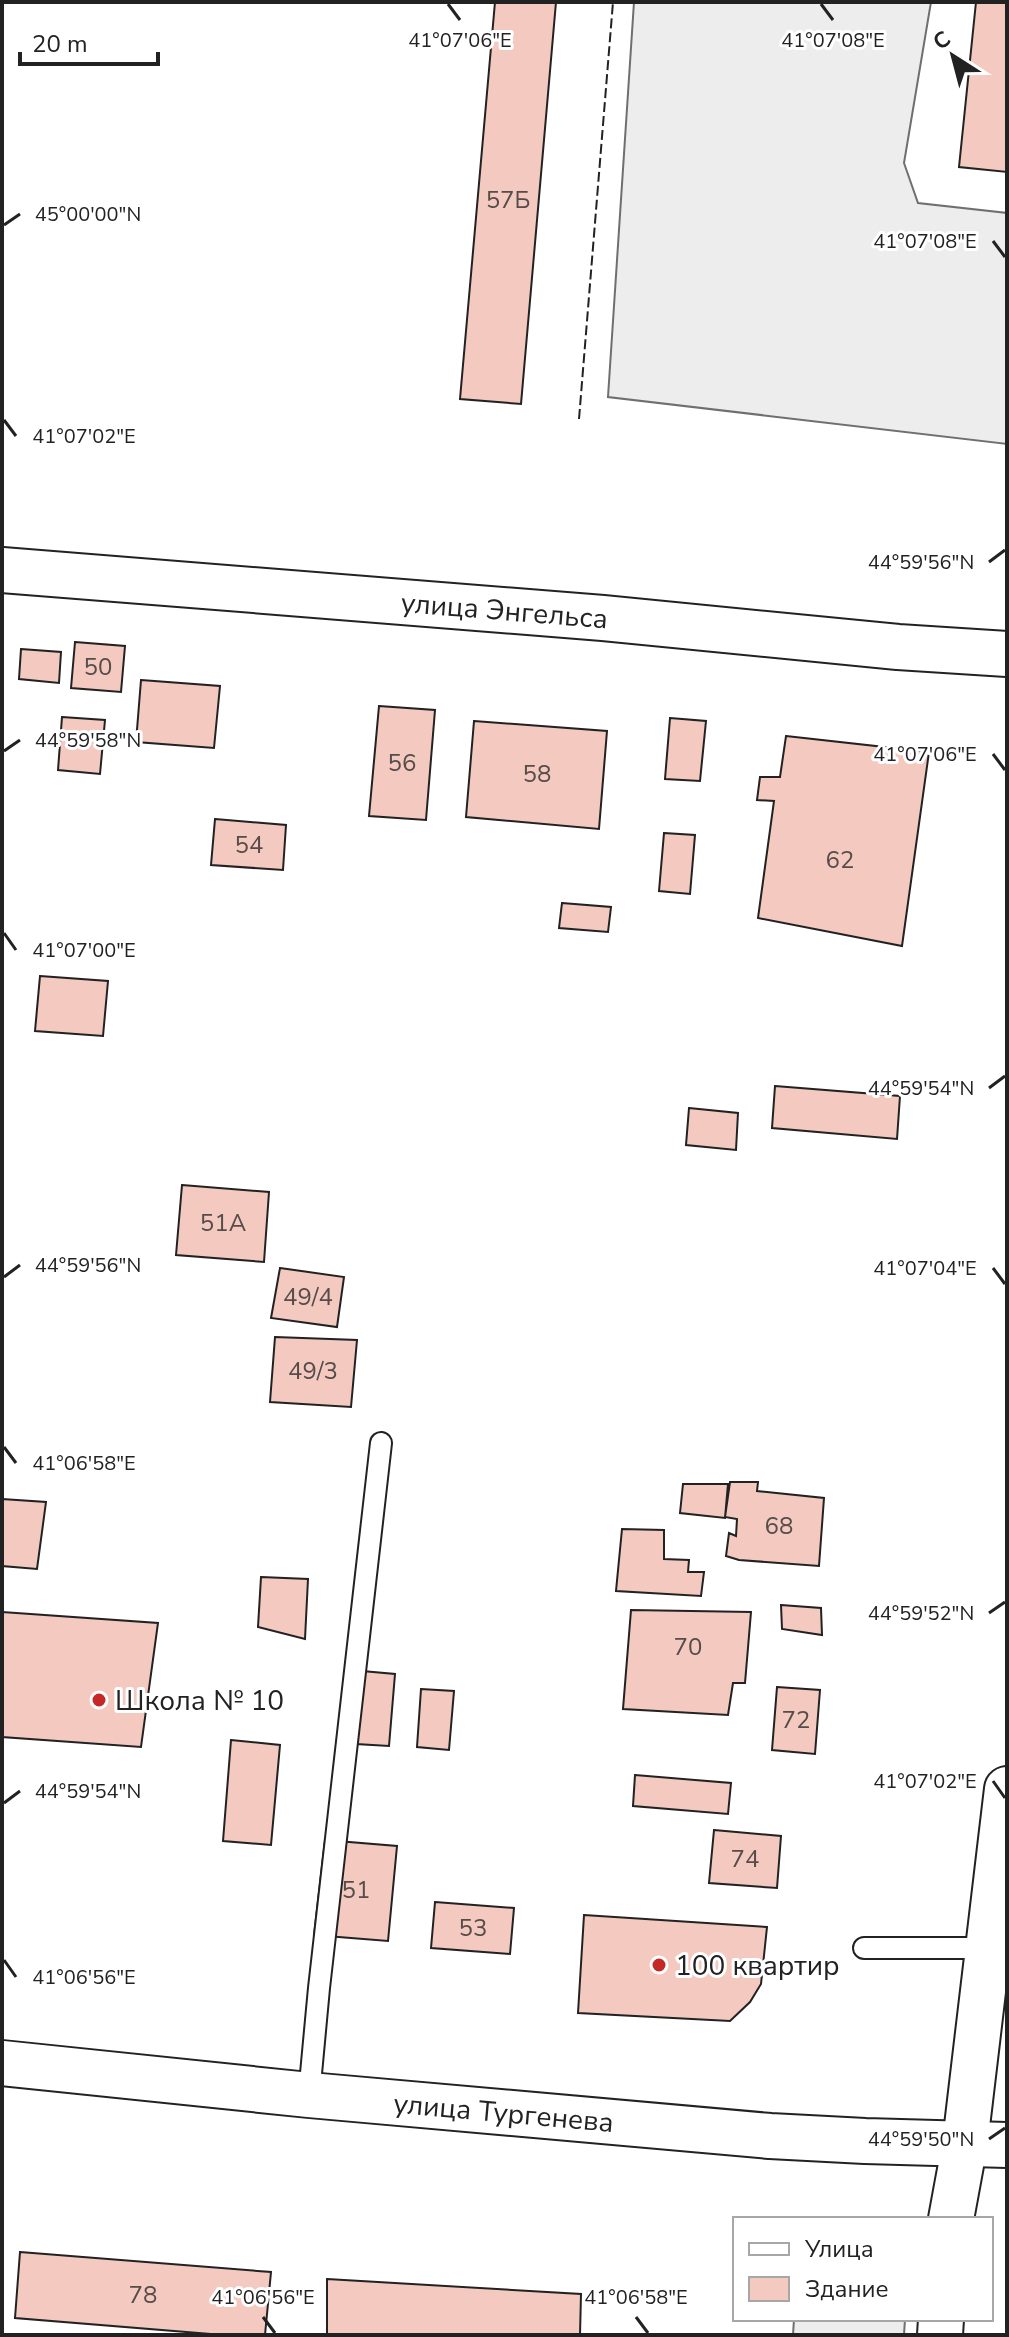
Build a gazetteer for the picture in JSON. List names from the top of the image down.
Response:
{
  "streets": {
    "street": ["улица Энгельса", "улица Тургенева"]
  },
  "places": ["Школа № 10", "100 квартир"],
  "house_numbers": [
    "57Б",
    "50",
    "56",
    "58",
    "54",
    "62",
    "51А",
    "49/4",
    "49/3",
    "68",
    "70",
    "72",
    "74",
    "51",
    "53",
    "78"
  ],
  "legend": ["Улица", "Здание"],
  "scale_bar": "20 m",
  "north": "top left",
  "coordinates": [
    "41°07'06\"E",
    "41°07'08\"E",
    "45°00'00\"N",
    "41°07'02\"E",
    "44°59'56\"N",
    "44°59'58\"N",
    "41°07'00\"E",
    "44°59'54\"N",
    "41°07'04\"E",
    "41°06'58\"E",
    "44°59'52\"N",
    "41°06'56\"E",
    "44°59'50\"N"
  ]
}
